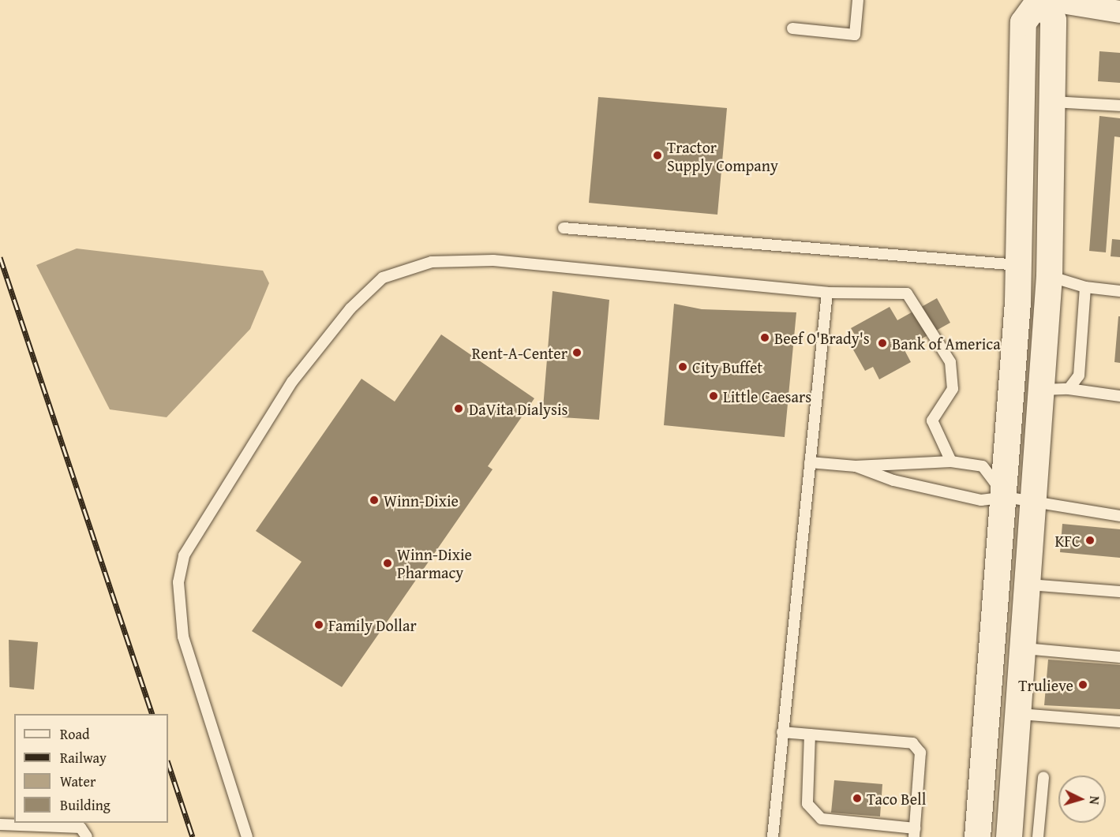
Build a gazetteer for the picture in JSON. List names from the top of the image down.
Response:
{
  "places": [
    "Tractor Supply Company",
    "Beef O'Brady's",
    "Bank of America",
    "Rent-A-Center",
    "City Buffet",
    "Little Caesars",
    "DaVita Dialysis",
    "Winn-Dixie",
    "KFC",
    "Winn-Dixie Pharmacy",
    "Family Dollar",
    "Trulieve",
    "Taco Bell"
  ],
  "legend": [
    "Road",
    "Railway",
    "Water",
    "Building"
  ],
  "north": "right"
}
